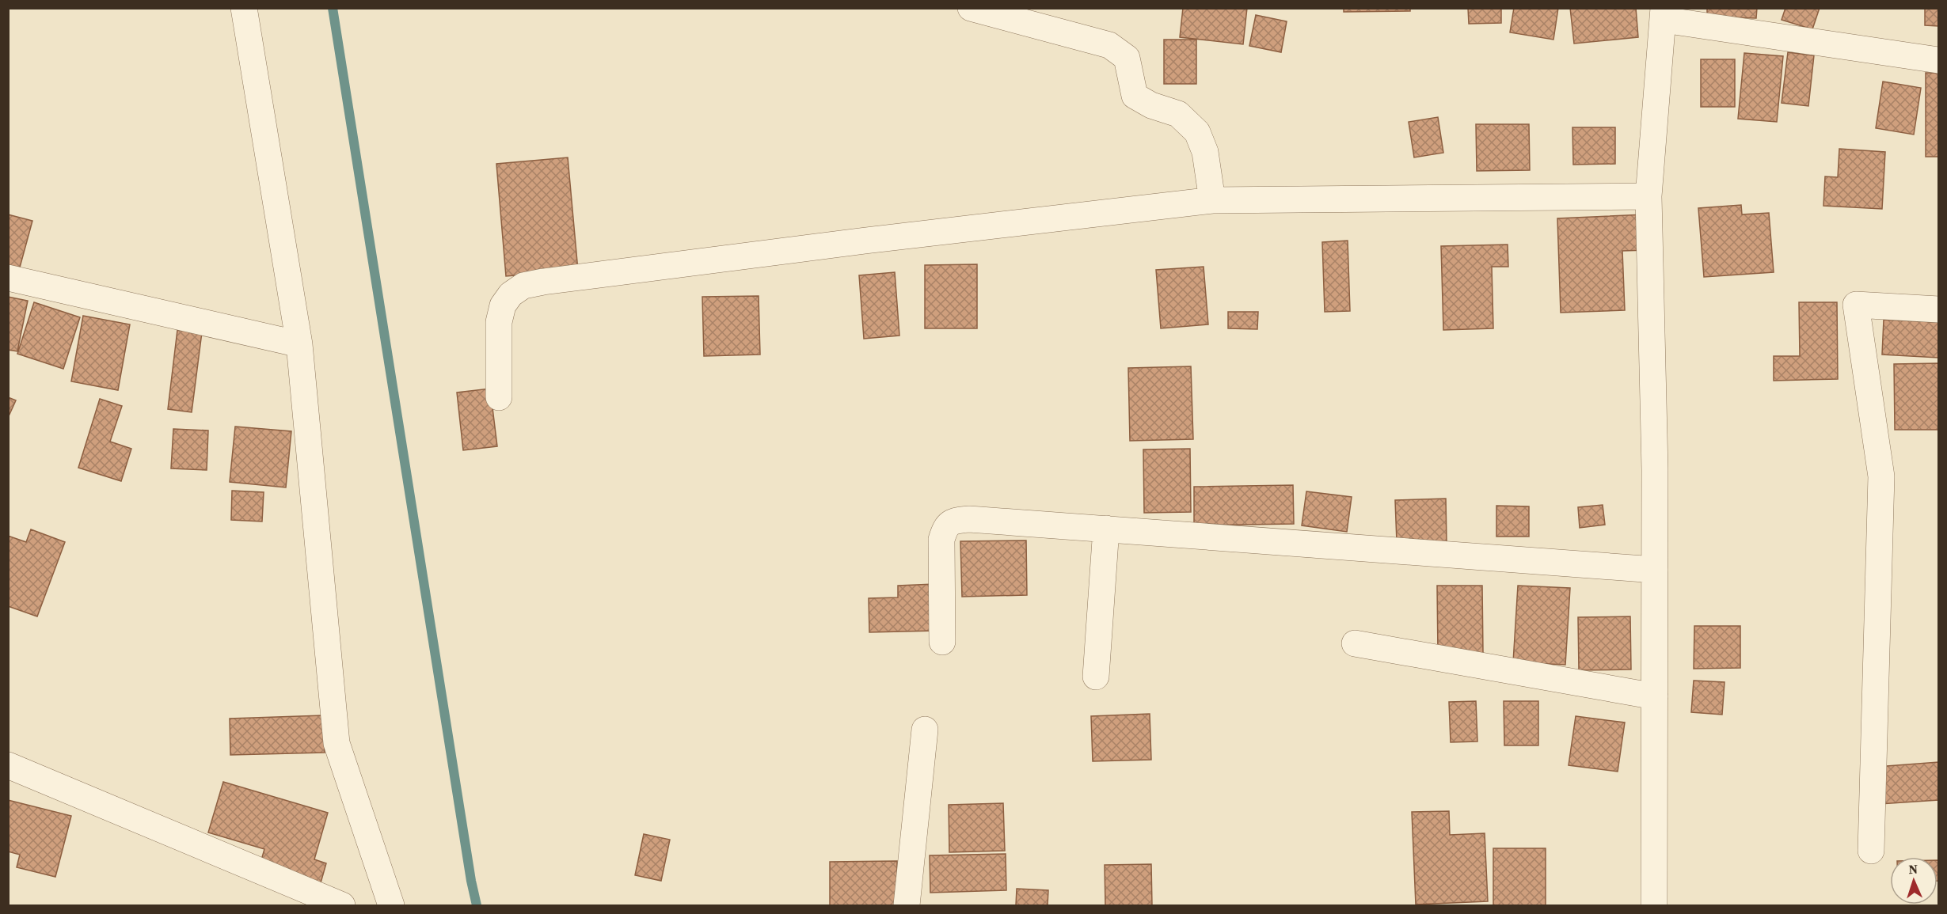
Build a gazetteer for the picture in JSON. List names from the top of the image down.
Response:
{
  "north": "top"
}
